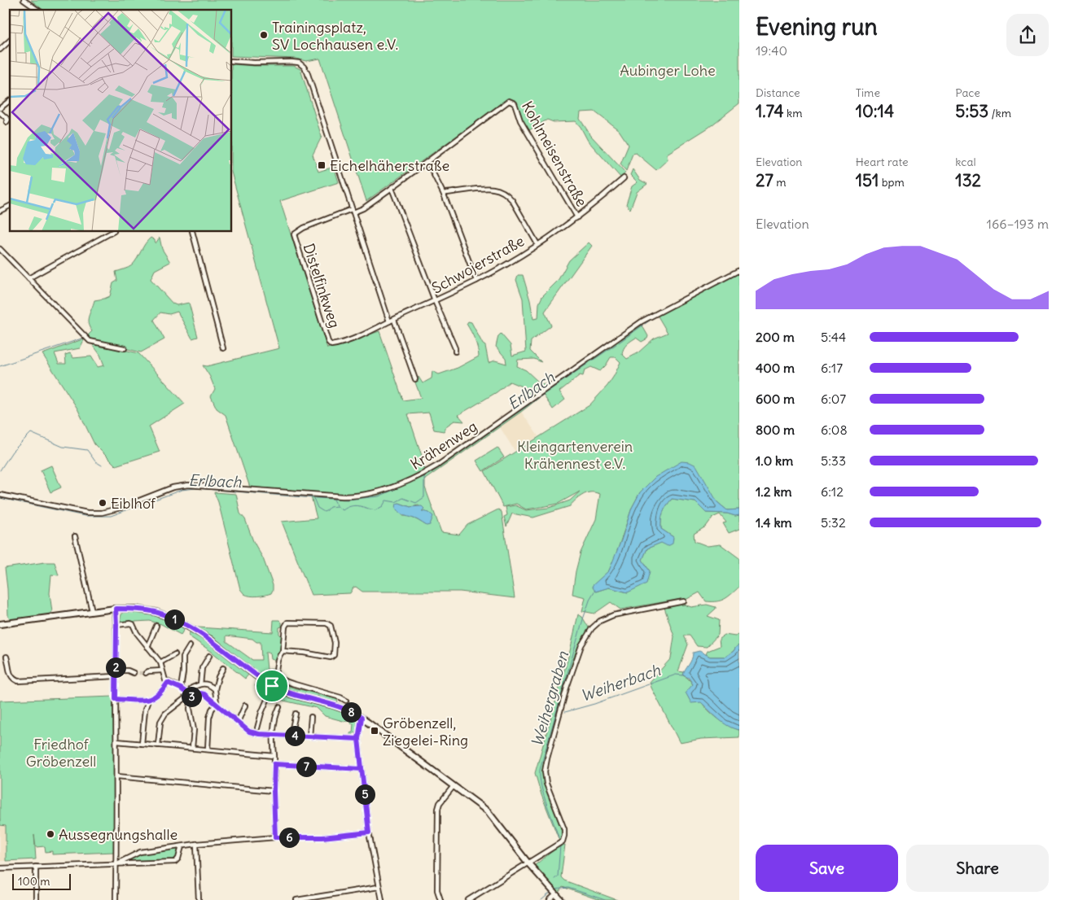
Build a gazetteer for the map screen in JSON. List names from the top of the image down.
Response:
{
  "streets": {
    "street": [
      "Kohlmeisenstraße",
      "Schwojerstraße",
      "Distelfinkweg",
      "Krähenweg"
    ]
  },
  "crossings": [
    ["Kohlmeisenstraße", "Schwojerstraße"],
    ["Kohlmeisenstraße", "Distelfinkweg"],
    ["Schwojerstraße", "Distelfinkweg"]
  ],
  "water": ["Erlbach", "Weiherbach", "Weihergraben"],
  "parks": ["Aubinger Lohe", "Kleingartenverein Krähennest e.V.", "Friedhof Gröbenzell"],
  "places": {
    "other": ["Trainingsplatz, SV Lochhausen e.V.", "Eiblhof", "Aussegnungshalle"],
    "transit": ["Eichelhäherstraße", "Gröbenzell, Ziegelei-Ring"]
  },
  "scale_bar": "100 m",
  "page": {
    "heading": ["Evening run", "19:40"],
    "stats": [
      ["Distance", "1.74 km"],
      ["Time", "10:14"],
      ["Pace", "5:53 /km"],
      ["Elevation", "27 m"],
      ["Heart rate", "151 bpm"],
      ["kcal", "132"]
    ],
    "chart": ["Elevation", "166–193 m"],
    "list": [
      {
        "name": "200 m",
        "note": "5:44"
      },
      {
        "name": "400 m",
        "note": "6:17"
      },
      {
        "name": "600 m",
        "note": "6:07"
      },
      {
        "name": "800 m",
        "note": "6:08"
      },
      {
        "name": "1.0 km",
        "note": "5:33"
      },
      {
        "name": "1.2 km",
        "note": "6:12"
      },
      {
        "name": "1.4 km",
        "note": "5:32"
      }
    ],
    "pins": [
      "1",
      "2",
      "3",
      "8",
      "4",
      "7",
      "5",
      "6"
    ],
    "buttons": ["Save", "Share"],
    "scale": "100 m"
  }
}
